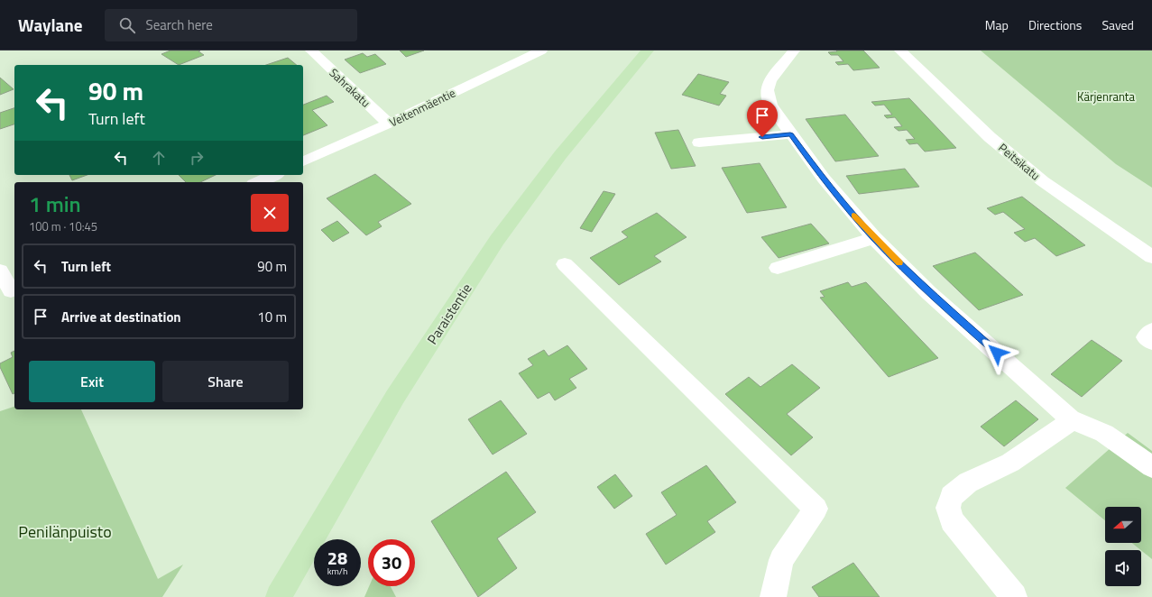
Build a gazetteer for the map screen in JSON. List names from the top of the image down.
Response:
{
  "streets": {
    "main road": ["Paraistentie"],
    "street": ["Sahrakatu", "Veitenmäentie", "Peitsikatu"]
  },
  "crossings": [
    ["Sahrakatu", "Veitenmäentie"]
  ],
  "parks": ["Kärjenranta", "Penilänpuisto"],
  "north": "left",
  "page": {
    "header": "Waylane",
    "search": "Search here",
    "nav": ["Map", "Directions", "Saved"],
    "turn": ["90 m", "Turn left"],
    "heading": ["1 min", "100 m · 10:45"],
    "list": [
      {
        "name": "Turn left",
        "value": "90 m"
      },
      {
        "name": "Arrive at destination",
        "value": "10 m"
      }
    ],
    "buttons": ["Exit", "Share"],
    "speed": "28 km/h",
    "limit": "30"
  }
}
